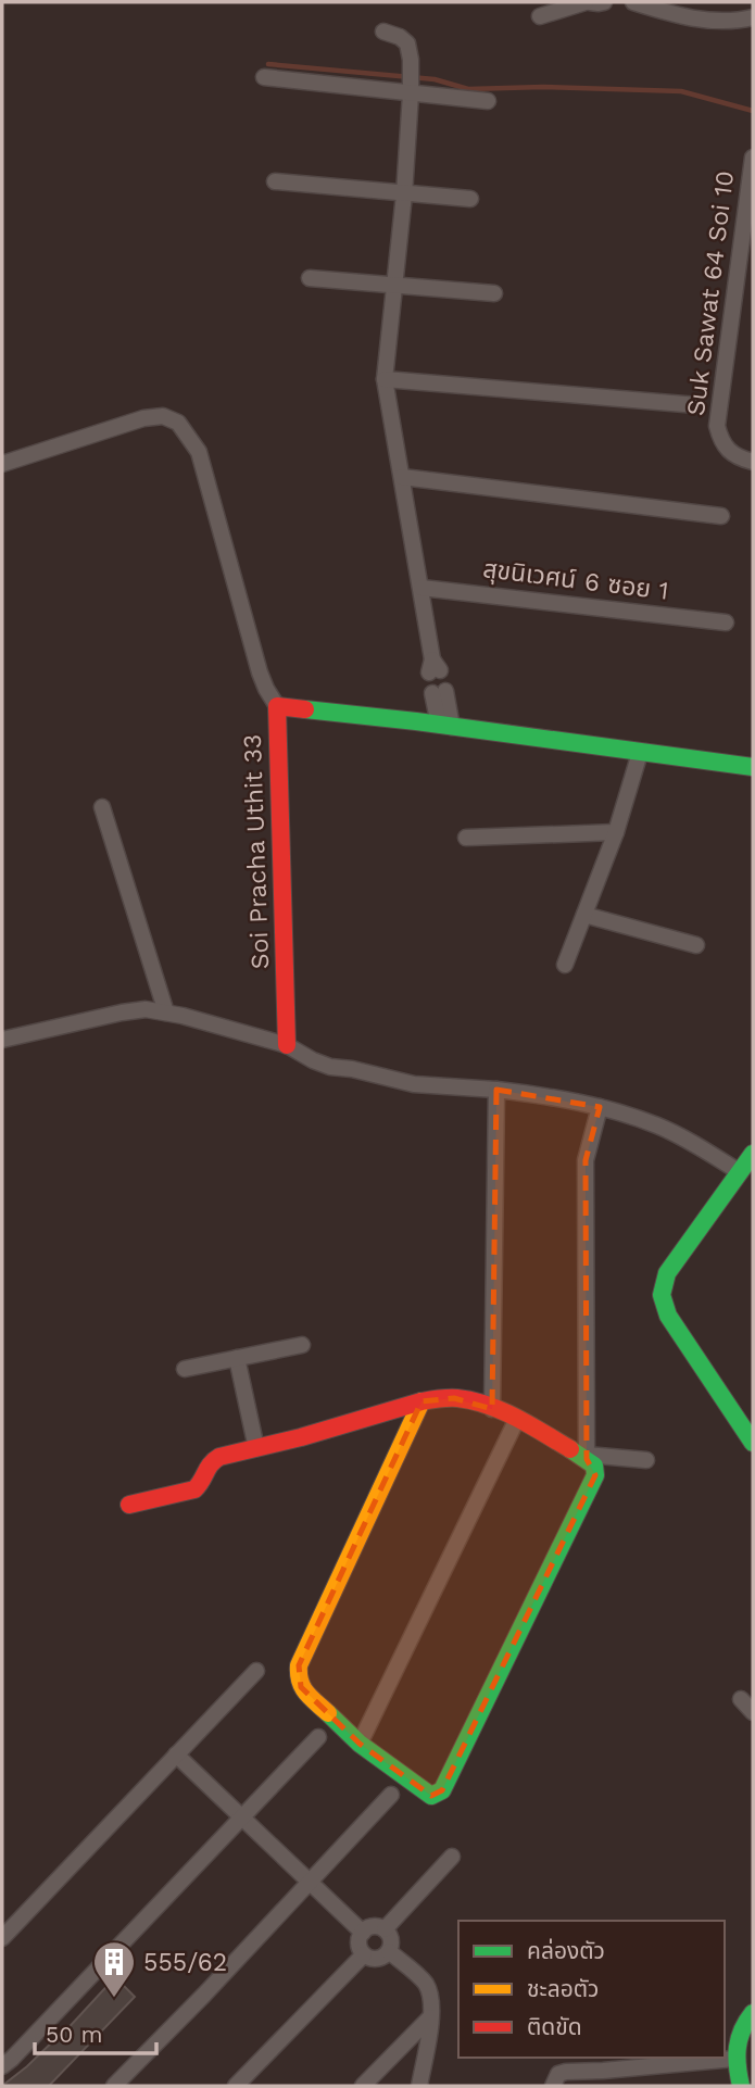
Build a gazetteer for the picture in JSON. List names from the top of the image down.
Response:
{
  "streets": {
    "street": ["Suk Sawat 64 Soi 10", "สุขนิเวศน์ 6 ซอย 1", "Soi Pracha Uthit 33"]
  },
  "places": {
    "building": ["555/62"]
  },
  "legend": ["คล่องตัว", "ชะลอตัว", "ติดขัด"],
  "scale_bar": "50 m"
}
